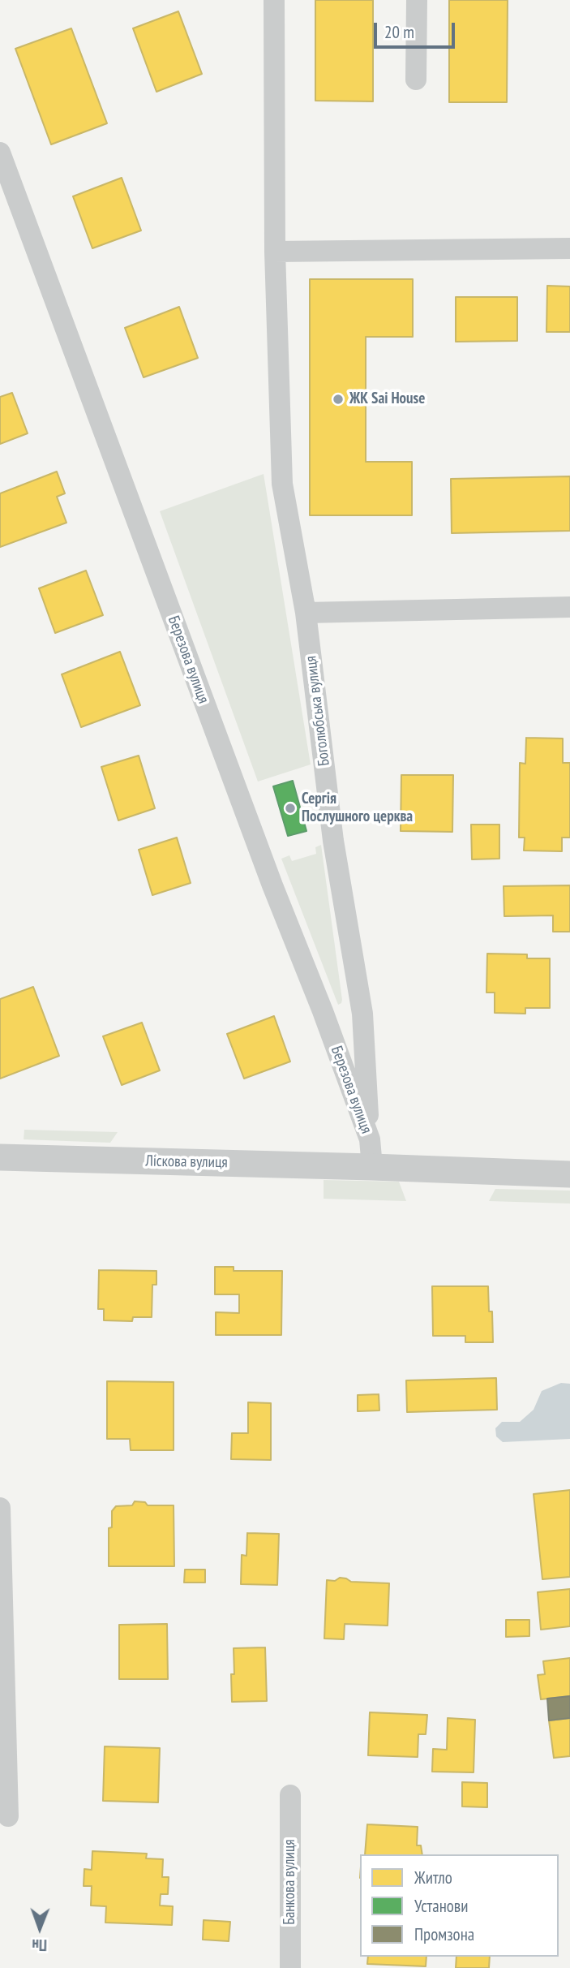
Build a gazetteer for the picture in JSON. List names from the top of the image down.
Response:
{
  "streets": {
    "street": [
      "Березова вулиця",
      "Боголюбська вулиця",
      "Ліскова вулиця",
      "Банкова вулиця"
    ]
  },
  "crossings": [
    ["Березова вулиця", "Боголюбська вулиця"],
    ["Березова вулиця", "Ліскова вулиця"]
  ],
  "places": ["ЖК Sai House", "Сергія Послушного церква"],
  "legend": ["Житло", "Установи", "Промзона"],
  "scale_bar": "20 m",
  "north": "bottom"
}
